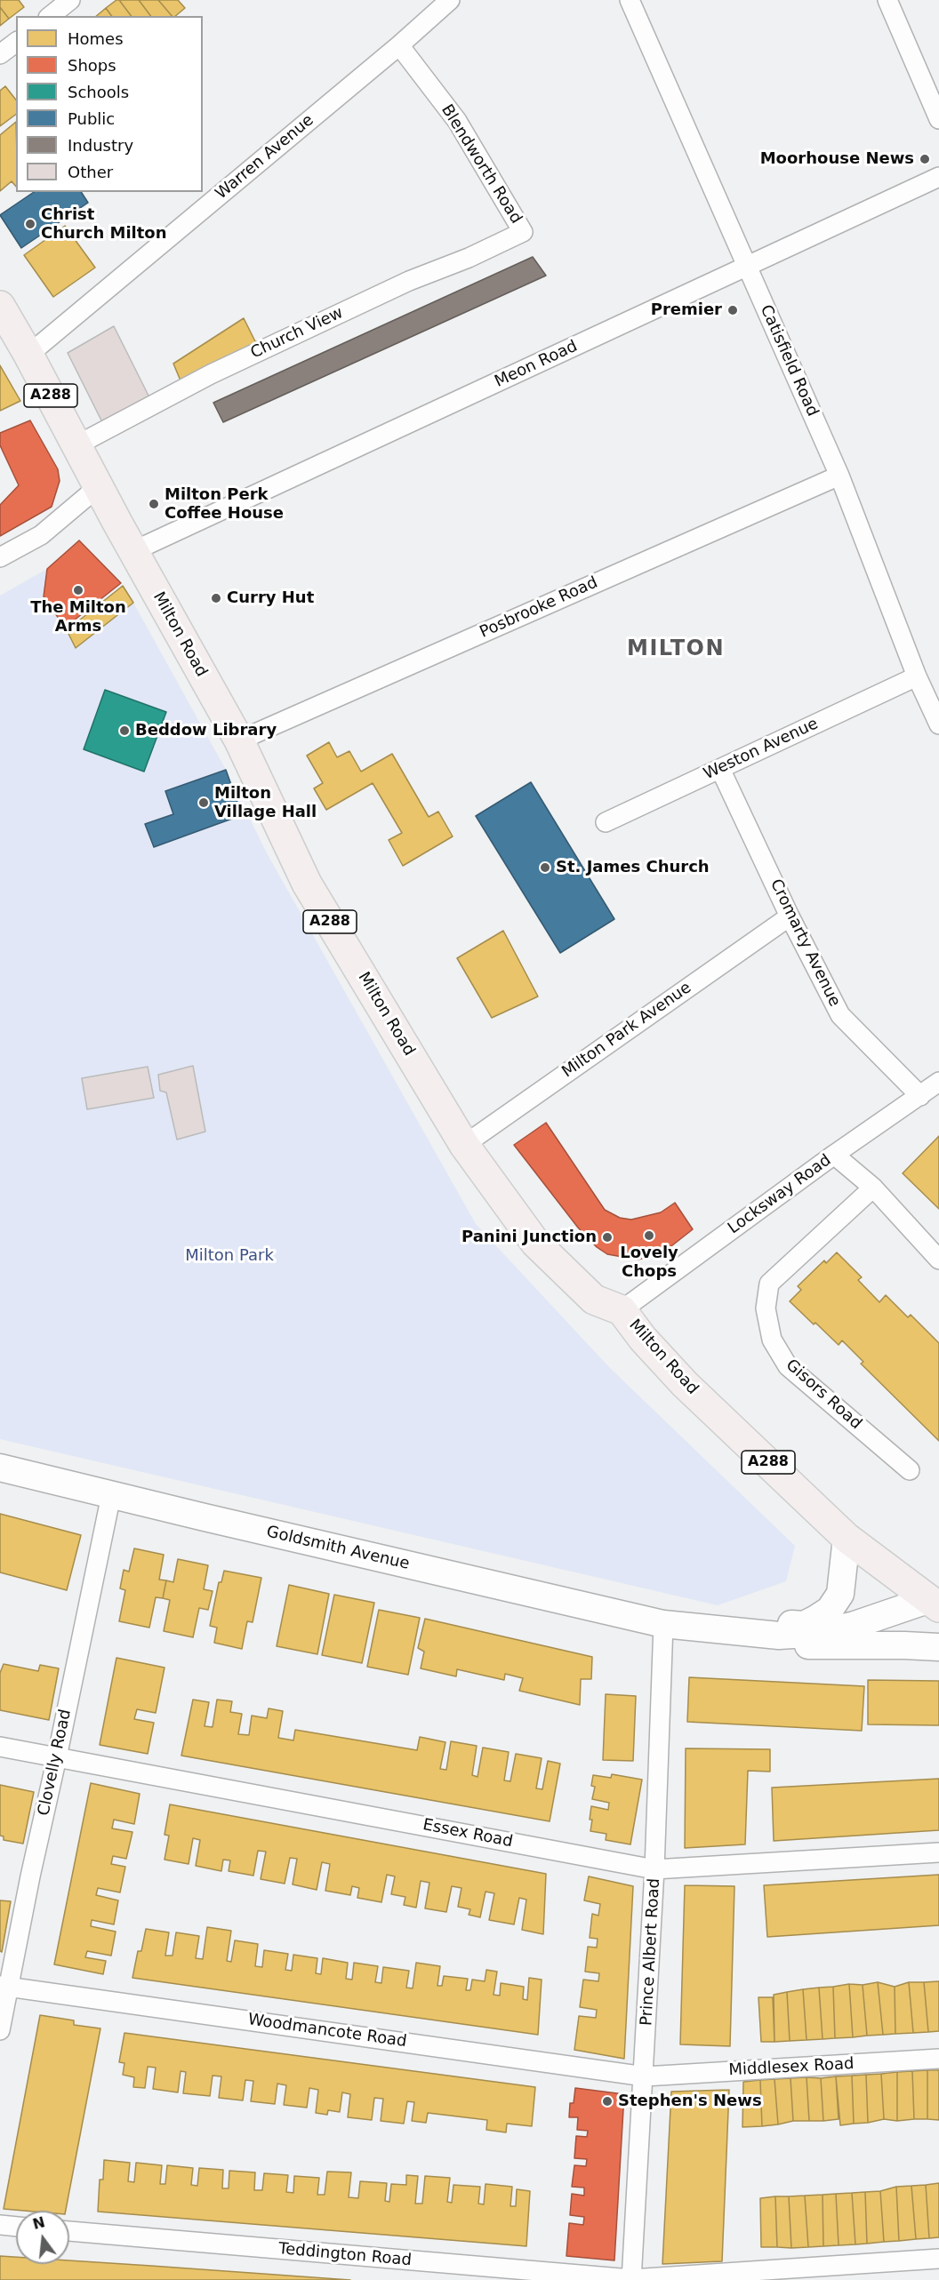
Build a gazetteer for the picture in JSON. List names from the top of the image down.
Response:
{
  "streets": {
    "main road": ["A288", "Milton Road", "Goldsmith Avenue"],
    "street": [
      "Warren Avenue",
      "Blendworth Road",
      "Church View",
      "Catisfield Road",
      "Meon Road",
      "Posbrooke Road",
      "Weston Avenue",
      "Cromarty Avenue",
      "Milton Park Avenue",
      "Locksway Road",
      "Gisors Road",
      "Clovelly Road",
      "Essex Road",
      "Prince Albert Road",
      "Woodmancote Road",
      "Middlesex Road",
      "Teddington Road"
    ]
  },
  "crossings": [
    ["Warren Avenue", "Blendworth Road"],
    ["Warren Avenue", "Milton Road"],
    ["Blendworth Road", "Church View"],
    ["Church View", "Milton Road"],
    ["Catisfield Road", "Meon Road"],
    ["Catisfield Road", "Posbrooke Road"],
    ["Catisfield Road", "Weston Avenue"],
    ["Meon Road", "Milton Road"],
    ["Posbrooke Road", "Milton Road"],
    ["Milton Road", "Milton Park Avenue"],
    ["Milton Road", "Locksway Road"],
    ["Milton Road", "Goldsmith Avenue"],
    ["Weston Avenue", "Cromarty Avenue"],
    ["Cromarty Avenue", "Milton Park Avenue"],
    ["Cromarty Avenue", "Locksway Road"],
    ["Goldsmith Avenue", "Clovelly Road"],
    ["Goldsmith Avenue", "Prince Albert Road"],
    ["Clovelly Road", "Essex Road"],
    ["Clovelly Road", "Woodmancote Road"],
    ["Essex Road", "Prince Albert Road"],
    ["Prince Albert Road", "Woodmancote Road"],
    ["Prince Albert Road", "Middlesex Road"],
    ["Prince Albert Road", "Teddington Road"],
    ["Woodmancote Road", "Middlesex Road"]
  ],
  "districts": ["MILTON"],
  "parks": ["Milton Park"],
  "places": [
    "Moorhouse News",
    "Christ Church Milton",
    "Premier",
    "Milton Perk Coffee House",
    "The Milton Arms",
    "Curry Hut",
    "Beddow Library",
    "Milton Village Hall",
    "St. James Church",
    "Lovely Chops",
    "Panini Junction",
    "Stephen's News"
  ],
  "legend": [
    "Homes",
    "Shops",
    "Schools",
    "Public",
    "Industry",
    "Other"
  ],
  "north": "top"
}
